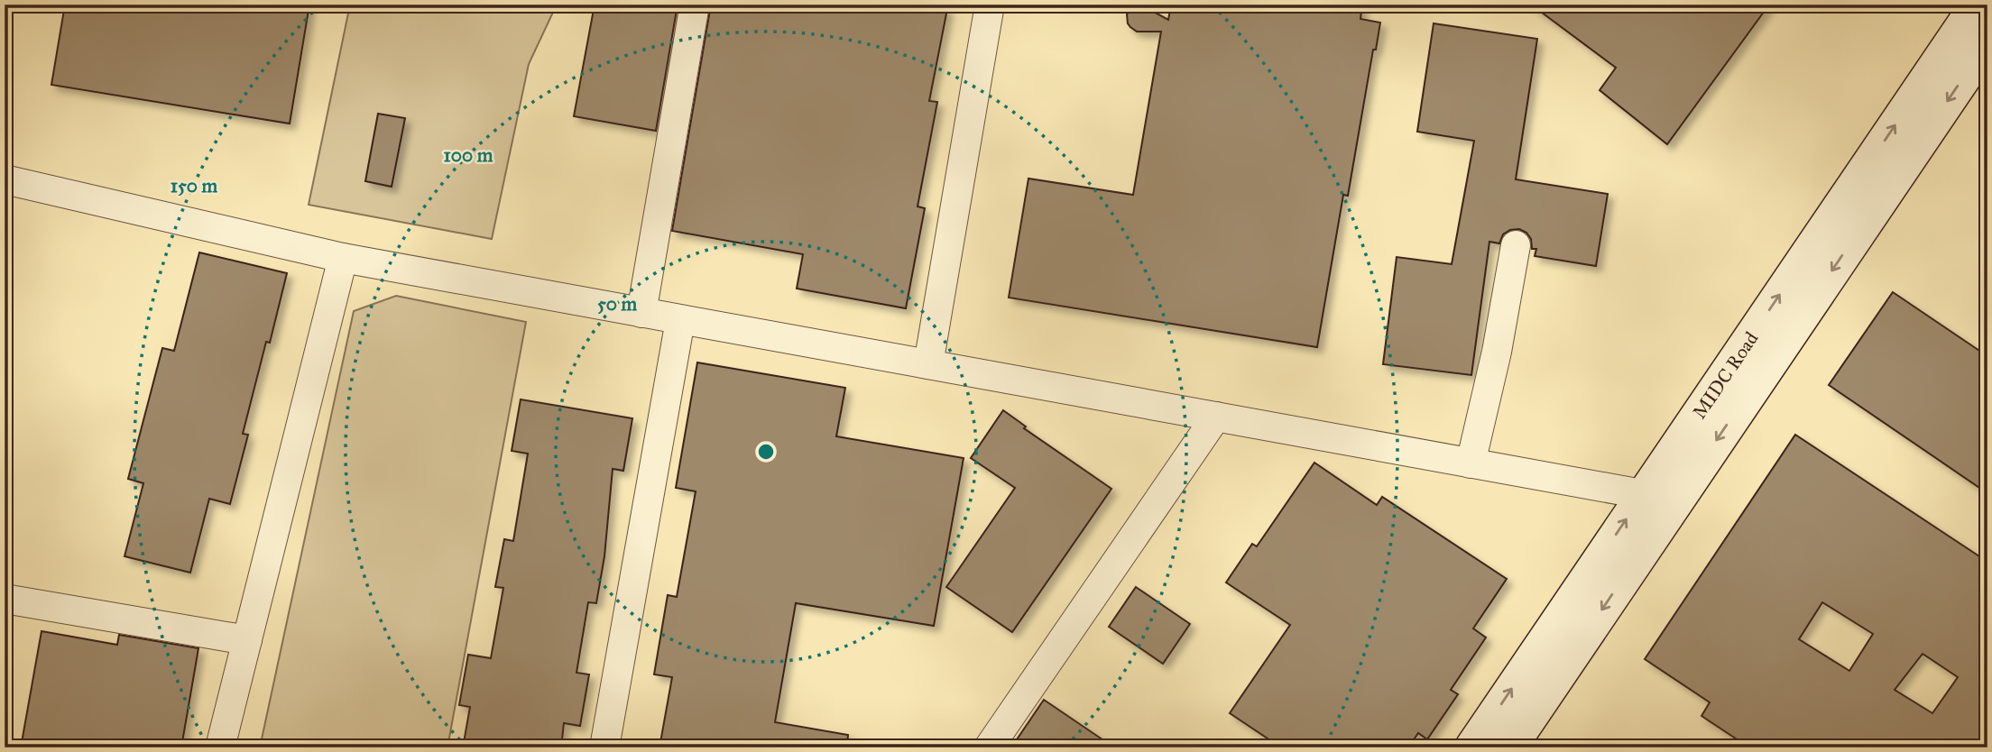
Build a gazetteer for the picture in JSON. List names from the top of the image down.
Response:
{
  "streets": {
    "main road": ["MIDC Road"]
  },
  "rings": ["100 m", "150 m", "50 m"]
}
